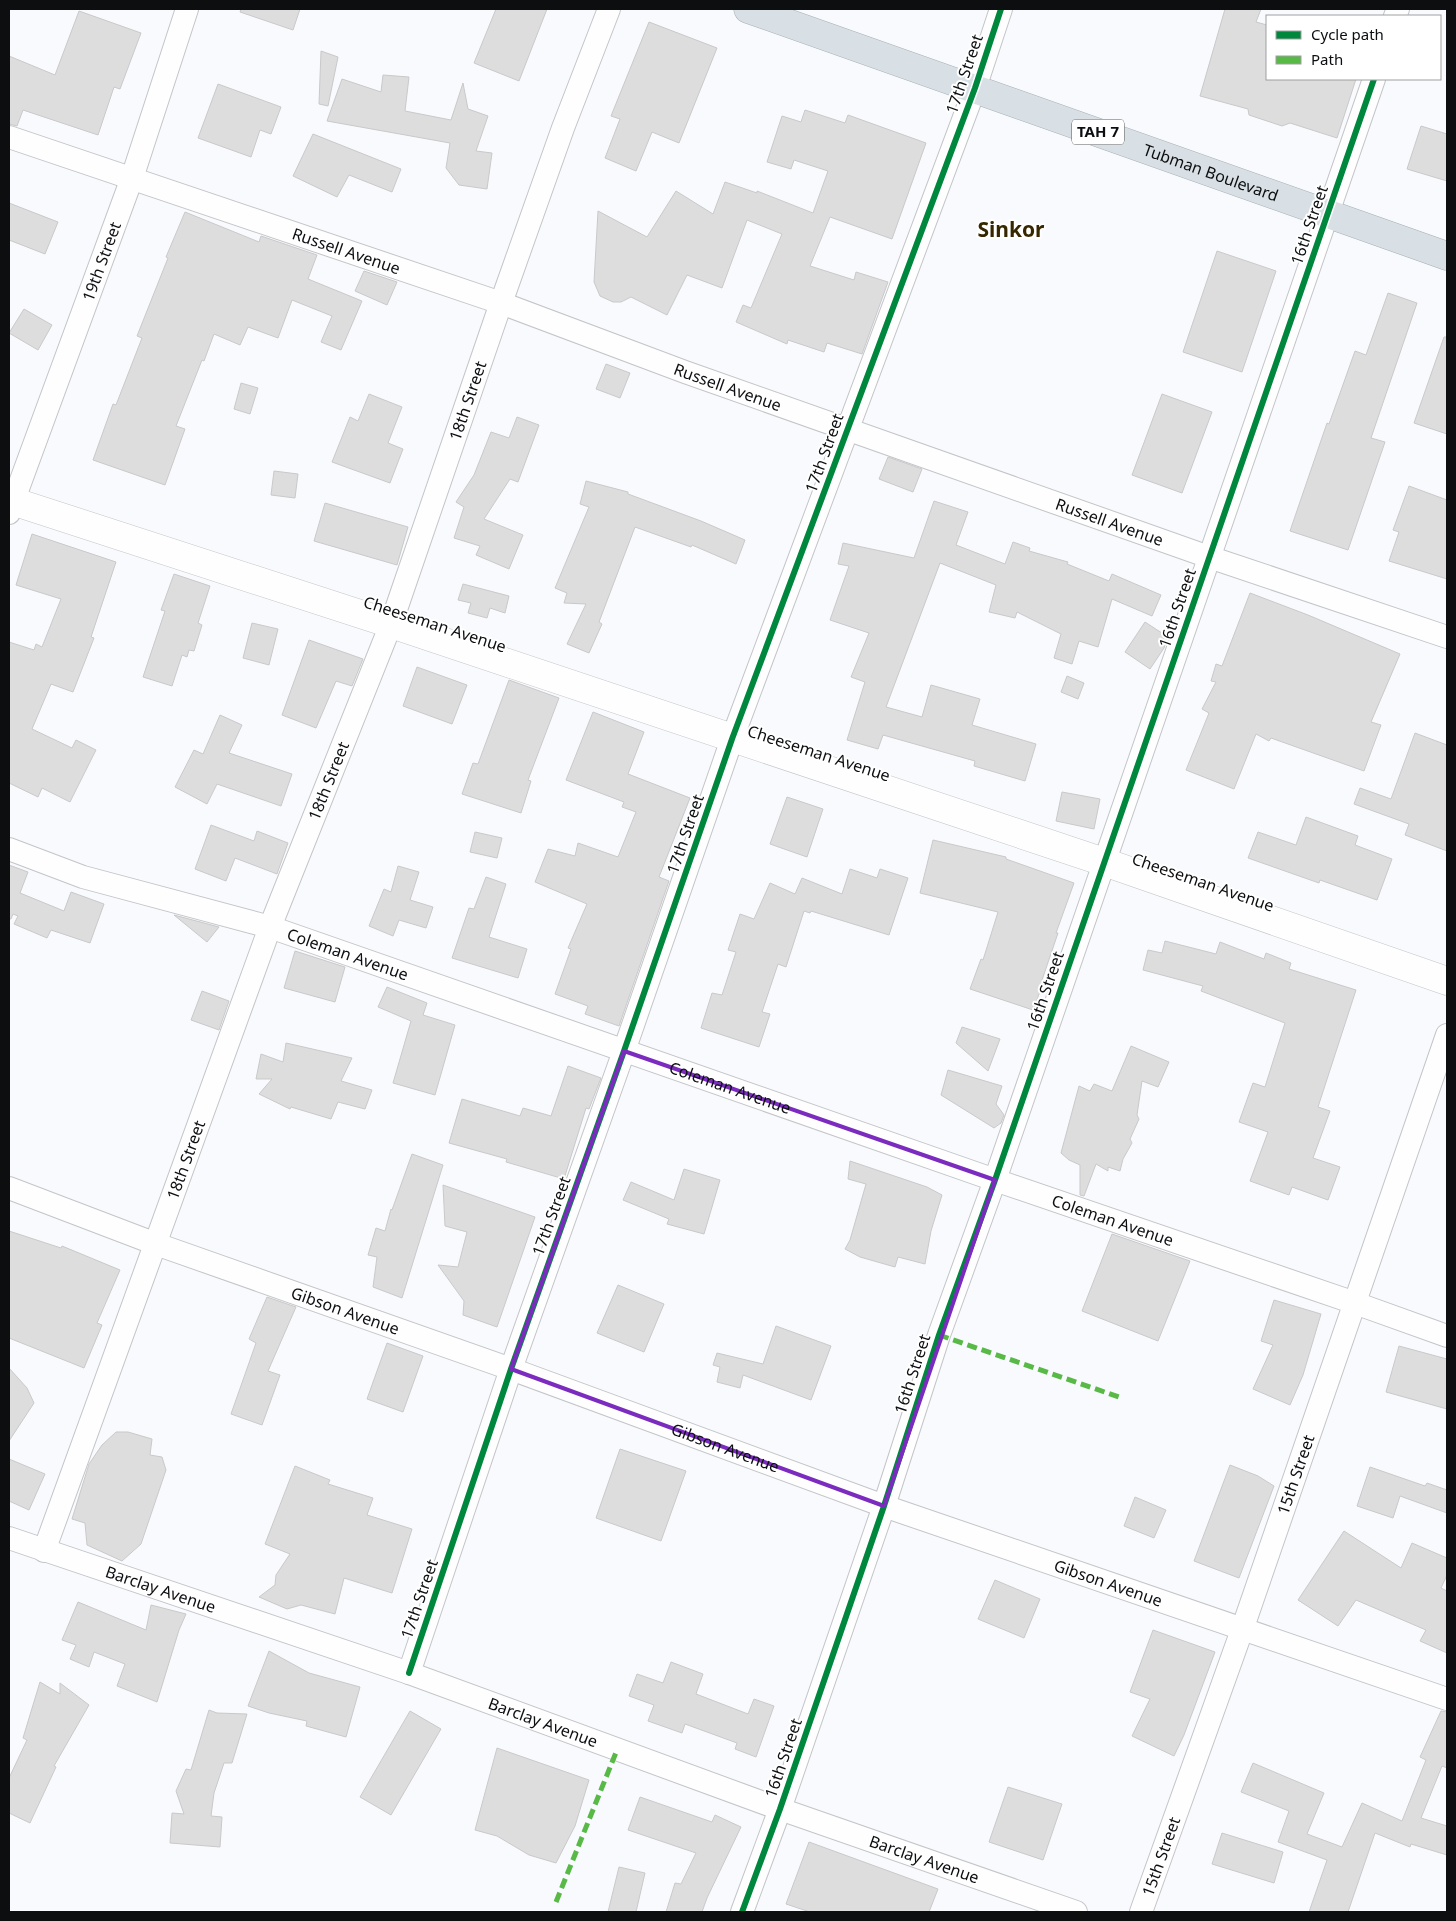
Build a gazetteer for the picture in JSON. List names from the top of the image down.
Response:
{
  "streets": {
    "highway": ["TAH 7", "Tubman Boulevard"],
    "street": [
      "17th Street",
      "16th Street",
      "Russell Avenue",
      "19th Street",
      "18th Street",
      "Cheeseman Avenue",
      "Coleman Avenue",
      "Gibson Avenue",
      "15th Street",
      "Barclay Avenue"
    ]
  },
  "crossings": [
    ["17th Street", "Tubman Boulevard"],
    ["17th Street", "Russell Avenue"],
    ["17th Street", "Cheeseman Avenue"],
    ["17th Street", "Coleman Avenue"],
    ["17th Street", "Gibson Avenue"],
    ["17th Street", "Barclay Avenue"],
    ["Tubman Boulevard", "16th Street"],
    ["16th Street", "Russell Avenue"],
    ["16th Street", "Cheeseman Avenue"],
    ["16th Street", "Coleman Avenue"],
    ["16th Street", "Gibson Avenue"],
    ["16th Street", "Barclay Avenue"],
    ["Russell Avenue", "19th Street"],
    ["Russell Avenue", "18th Street"],
    ["19th Street", "Cheeseman Avenue"],
    ["18th Street", "Cheeseman Avenue"],
    ["18th Street", "Coleman Avenue"],
    ["18th Street", "Gibson Avenue"],
    ["18th Street", "Barclay Avenue"],
    ["Coleman Avenue", "15th Street"],
    ["Gibson Avenue", "15th Street"]
  ],
  "districts": ["Sinkor"],
  "legend": ["Cycle path", "Path"]
}
